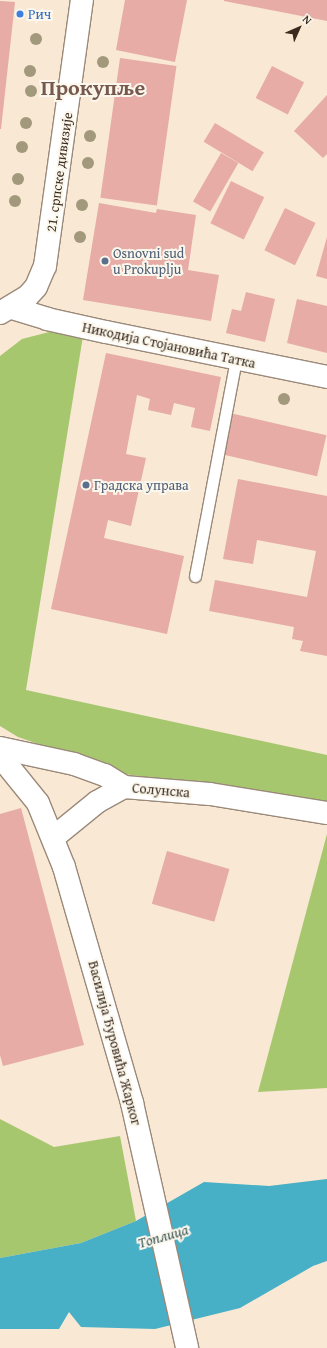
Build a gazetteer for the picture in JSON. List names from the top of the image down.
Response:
{
  "streets": {
    "main road": [
      "21. српске дивизије",
      "Никодија Стојановића Татка",
      "Солунска",
      "Василија Ђуровића Жарког"
    ]
  },
  "crossings": [
    ["21. српске дивизије", "Никодија Стојановића Татка"]
  ],
  "districts": ["Прокупље"],
  "water": ["Топлица"],
  "places": ["Рич", "Osnovni sud u Prokuplju", "Градска управа"],
  "north": "top right"
}
